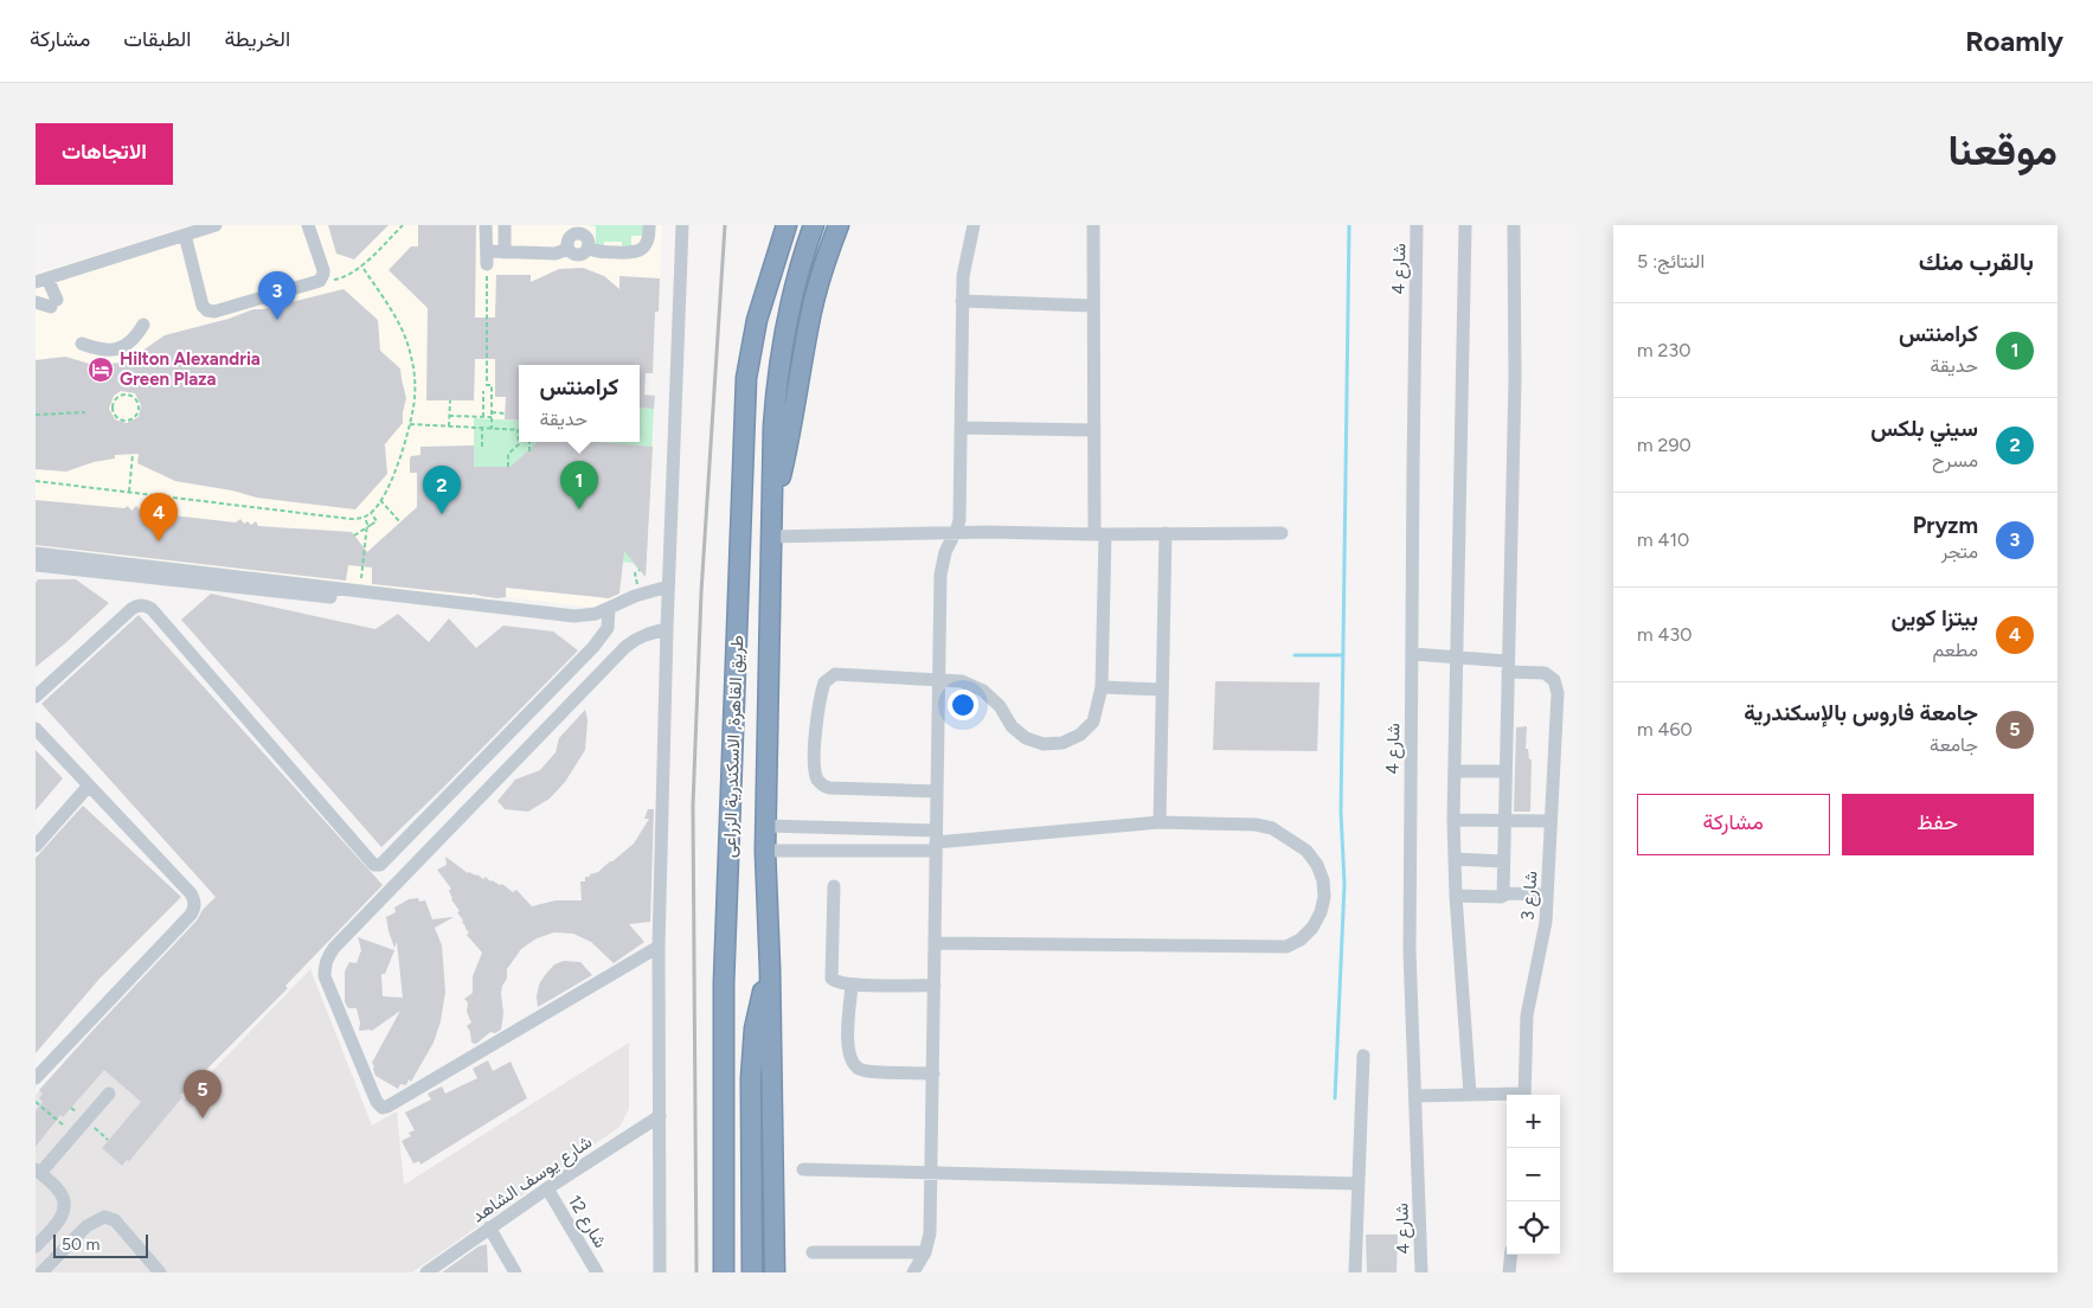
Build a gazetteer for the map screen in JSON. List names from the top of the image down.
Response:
{
  "streets": {
    "highway": ["طريق القاهرة, الاسكندرية الزراعى"],
    "street": [
      "شارع 4",
      "شارع 3",
      "شارع يوسف الشاهد",
      "شارع 12"
    ]
  },
  "crossings": [
    ["شارع يوسف الشاهد", "شارع 12"]
  ],
  "places": {
    "hotel": ["Hilton Alexandria Green Plaza"]
  },
  "scale_bar": "50 m",
  "page": {
    "header": "Roamly",
    "nav": ["الخريطة", "الطبقات", "مشاركة"],
    "title": "موقعنا",
    "buttons": [
      "الاتجاهات",
      ["حفظ", "مشاركة"]
    ],
    "heading": ["بالقرب منك", "النتائج: 5"],
    "pins": [
      "3",
      "1",
      "2",
      "4",
      "5"
    ],
    "list": [
      {
        "mark": "1",
        "name": "كرامنتس",
        "note": "حديقة",
        "value": "230 m"
      },
      {
        "mark": "2",
        "name": "سيني بلكس",
        "note": "مسرح",
        "value": "290 m"
      },
      {
        "mark": "3",
        "name": "Pryzm",
        "note": "متجر",
        "value": "410 m"
      },
      {
        "mark": "4",
        "name": "بيتزا كوين",
        "note": "مطعم",
        "value": "430 m"
      },
      {
        "mark": "5",
        "name": "جامعة فاروس بالإسكندرية",
        "note": "جامعة",
        "value": "460 m"
      }
    ],
    "popup": ["كرامنتس", "حديقة"],
    "map_buttons": ["+", "−"],
    "scale": "50 m"
  }
}
